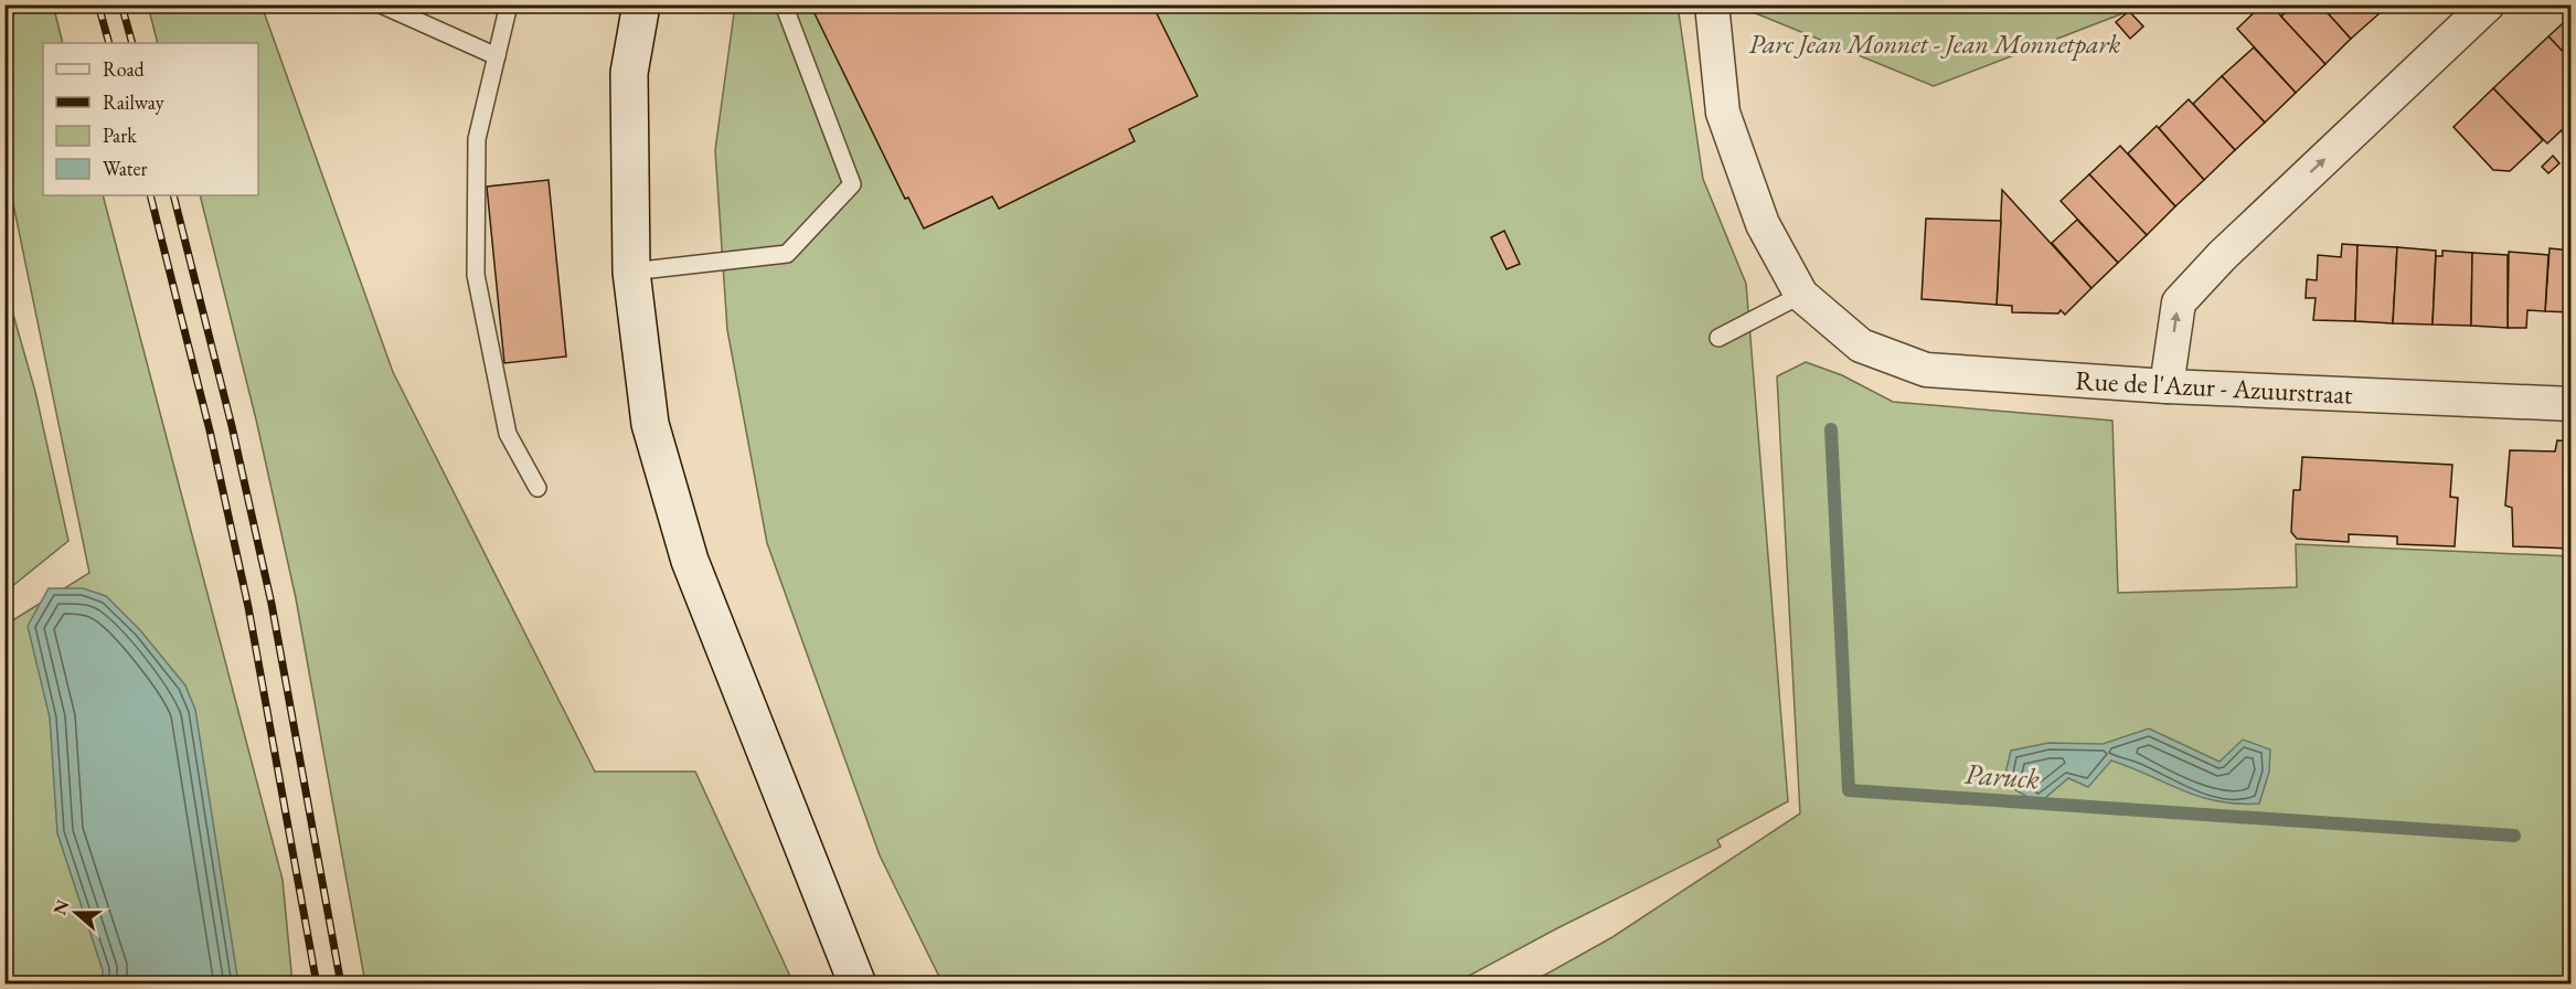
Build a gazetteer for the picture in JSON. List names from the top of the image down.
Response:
{
  "streets": {
    "street": ["Rue de l'Azur - Azuurstraat"]
  },
  "water": ["Paruck"],
  "parks": ["Parc Jean Monnet - Jean Monnetpark"],
  "legend": [
    "Road",
    "Railway",
    "Park",
    "Water"
  ],
  "north": "left"
}
